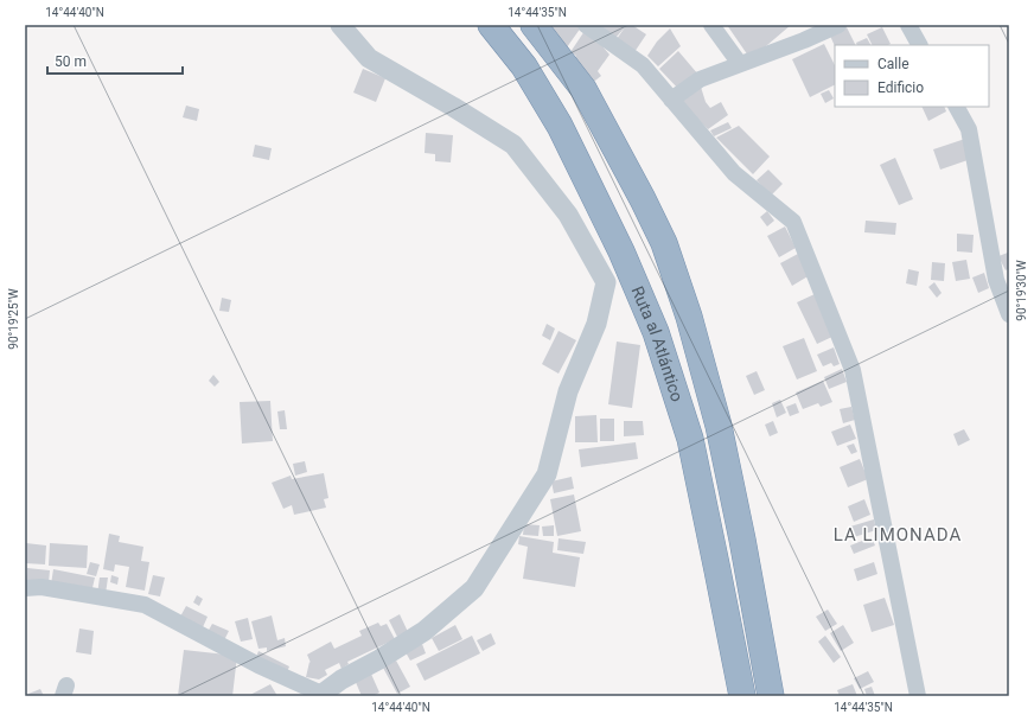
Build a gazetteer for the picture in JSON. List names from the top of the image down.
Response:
{
  "streets": {
    "highway": ["Ruta al Atlántico"]
  },
  "districts": ["LA LIMONADA"],
  "legend": ["Calle", "Edificio"],
  "scale_bar": "50 m",
  "coordinates": [
    "14°44'40\"N",
    "14°44'35\"N",
    "90°19'30\"W",
    "90°19'25\"W"
  ]
}
